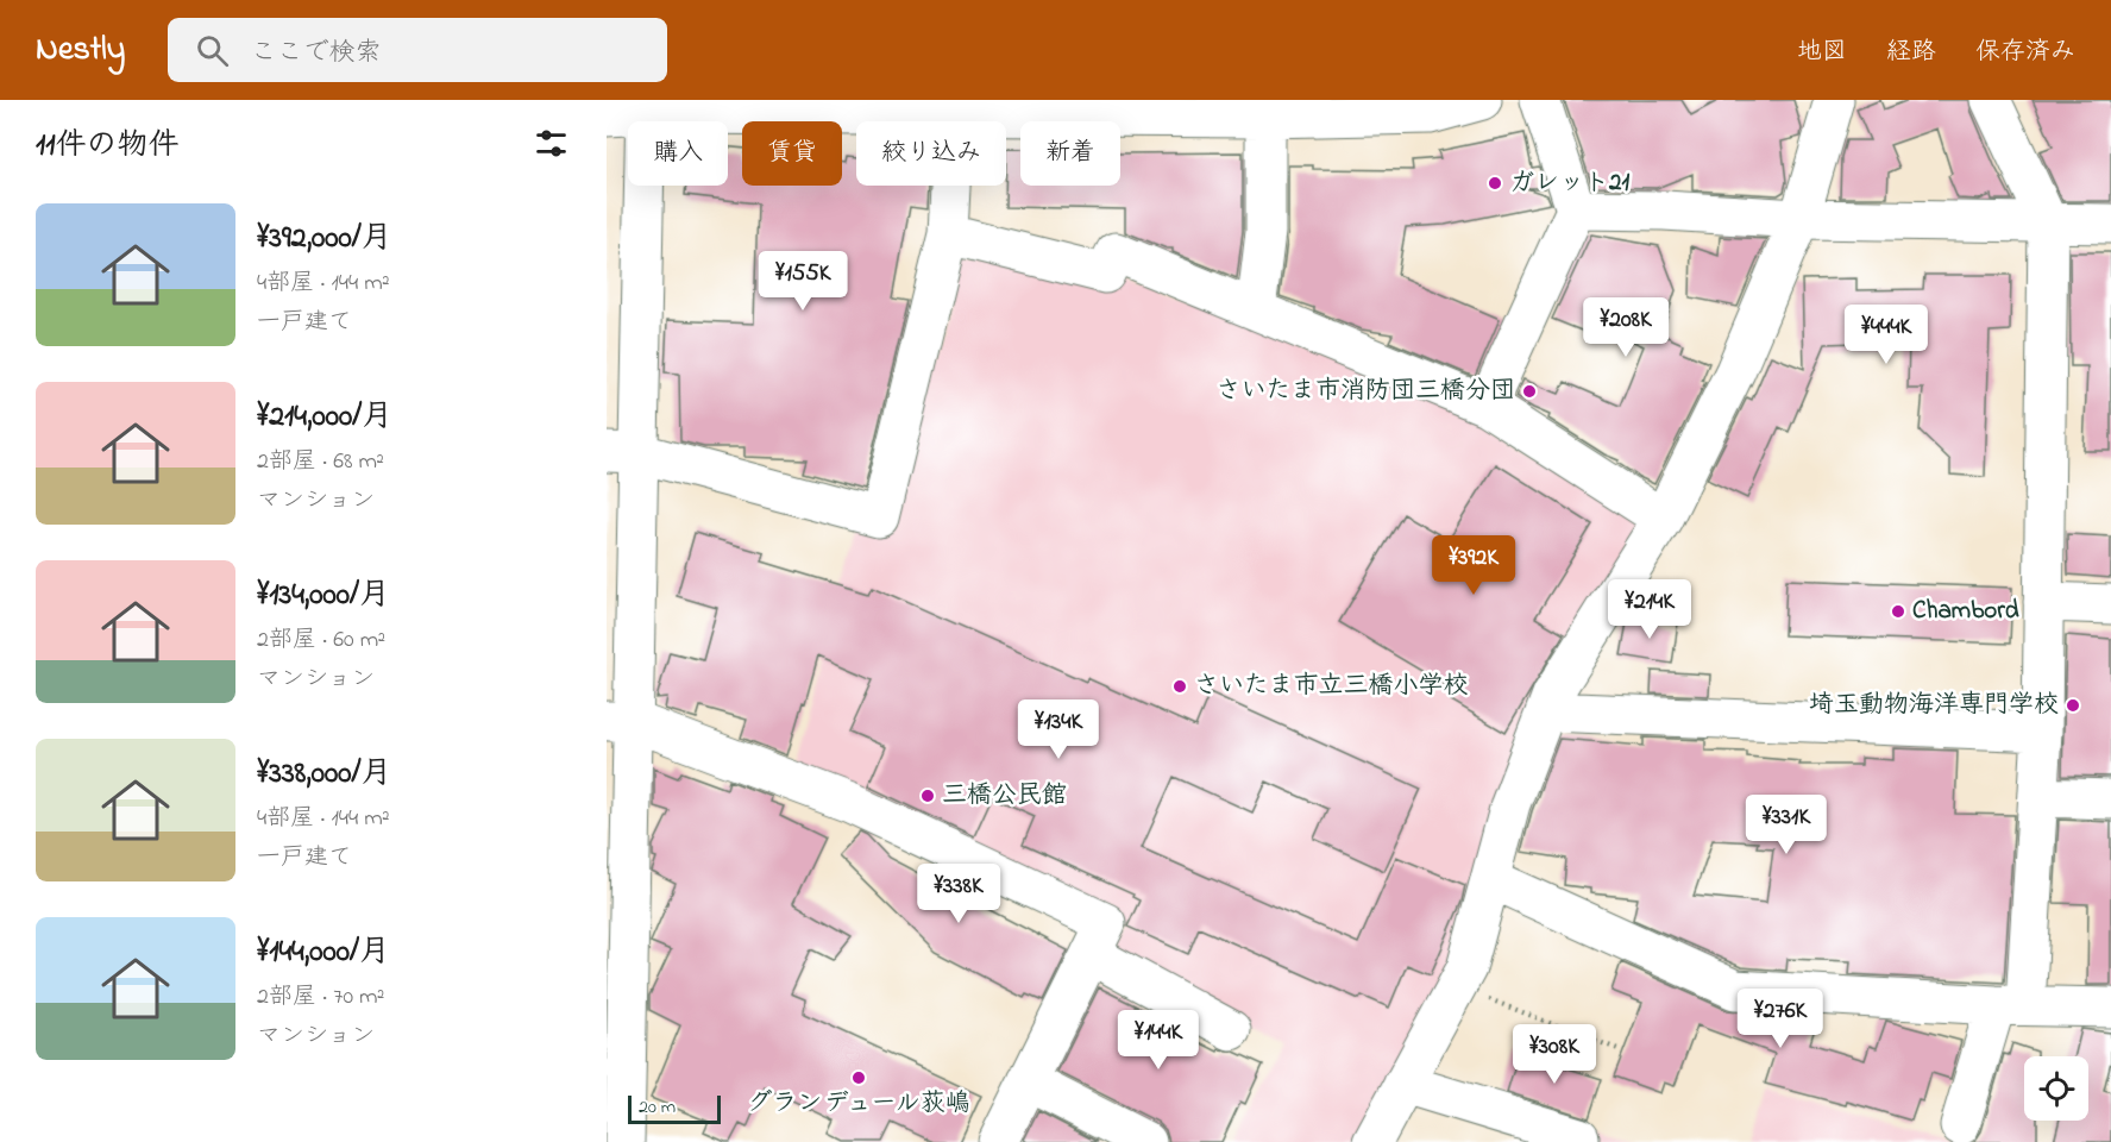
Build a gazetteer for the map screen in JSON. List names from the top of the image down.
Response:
{
  "places": [
    "ガレット21",
    "さいたま市消防団三橋分団",
    "Chambord",
    "さいたま市立三橋小学校",
    "埼玉動物海洋専門学校",
    "三橋公民館",
    "グランデュール荻嶋"
  ],
  "scale_bar": "20 m",
  "page": {
    "header": "Nestly",
    "search": "ここで検索",
    "nav": ["地図", "経路", "保存済み"],
    "heading": "11件の物件",
    "chip": [
      "購入",
      "賃貸",
      "絞り込み",
      "新着"
    ],
    "list": [
      {
        "name": "¥392,000/月",
        "note": "4部屋 · 144 m² · 一戸建て"
      },
      {
        "name": "¥214,000/月",
        "note": "2部屋 · 68 m² · マンション"
      },
      {
        "name": "¥134,000/月",
        "note": "2部屋 · 60 m² · マンション"
      },
      {
        "name": "¥338,000/月",
        "note": "4部屋 · 144 m² · 一戸建て"
      },
      {
        "name": "¥144,000/月",
        "note": "2部屋 · 70 m² · マンション"
      }
    ],
    "price": [
      "¥155K",
      "¥208K",
      "¥444K",
      "¥392K",
      "¥214K",
      "¥134K",
      "¥331K",
      "¥338K",
      "¥276K",
      "¥144K",
      "¥308K"
    ],
    "scale": "20 m"
  }
}
